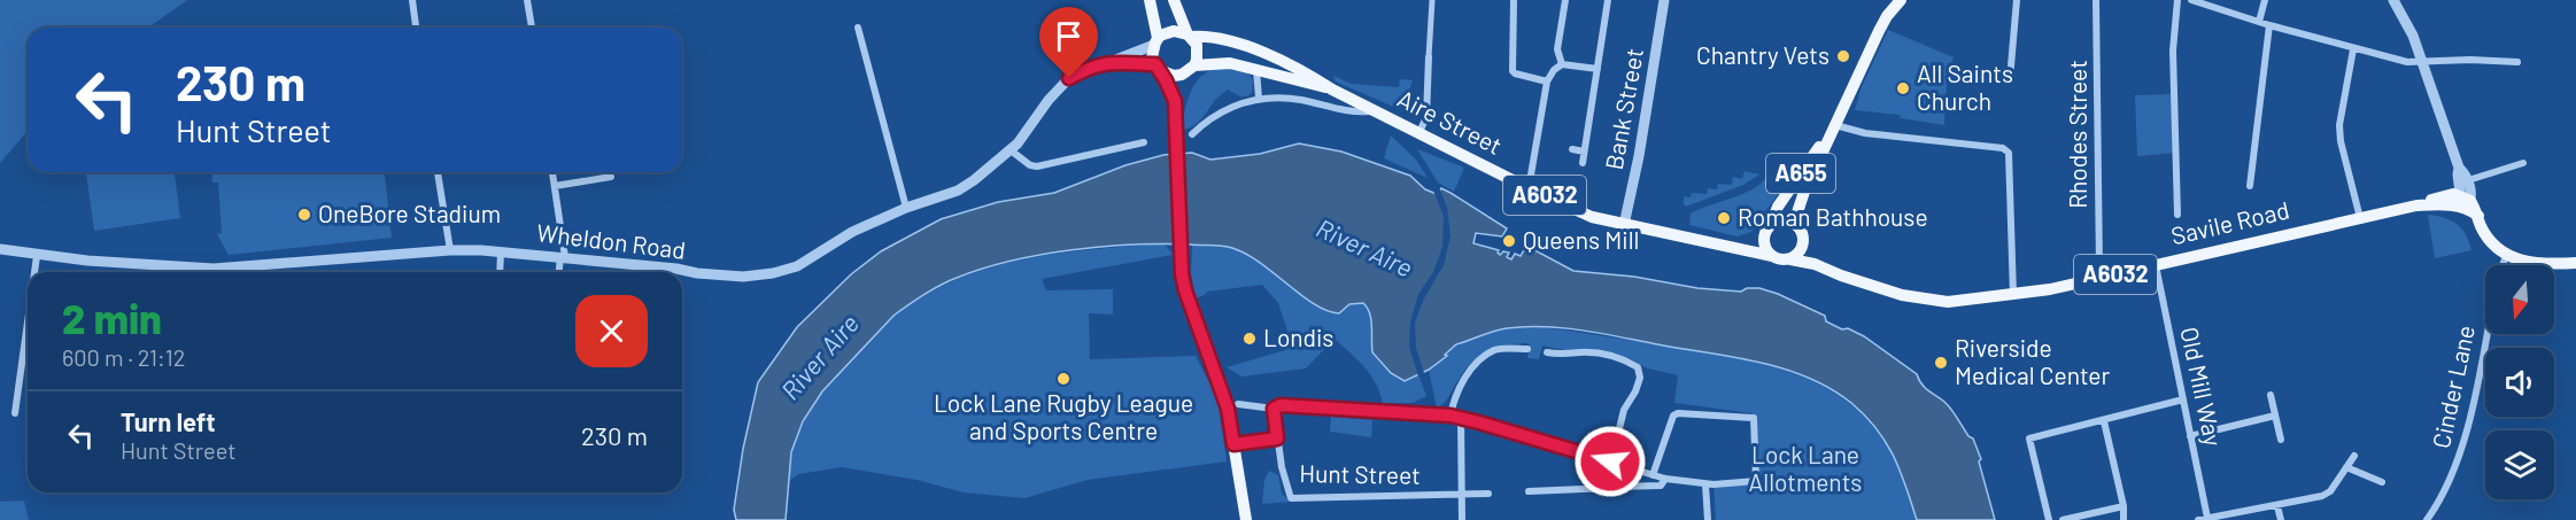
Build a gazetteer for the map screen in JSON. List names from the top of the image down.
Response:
{
  "streets": {
    "main road": [
      "Aire Street",
      "A655",
      "A6032",
      "Savile Road"
    ],
    "street": [
      "Bank Street",
      "Rhodes Street",
      "Wheldon Road",
      "Old Mill Way",
      "Cinder Lane",
      "Hunt Street"
    ]
  },
  "crossings": [
    ["Bank Street", "Aire Street"],
    ["Bank Street", "A6032"],
    ["Aire Street", "A6032"],
    ["Aire Street", "Wheldon Road"],
    ["A655", "A6032"],
    ["A655", "Savile Road"],
    ["A6032", "Savile Road"],
    ["Savile Road", "Old Mill Way"]
  ],
  "water": ["River Aire"],
  "parks": ["Lock Lane Allotments"],
  "places": [
    "Chantry Vets",
    "All Saints Church",
    "OneBore Stadium",
    "Roman Bathhouse",
    "Queens Mill",
    "Londis",
    "Riverside Medical Center",
    "Lock Lane Rugby League and Sports Centre"
  ],
  "north": "bottom",
  "page": {
    "turn": ["230 m", "Hunt Street"],
    "heading": ["2 min", "600 m · 21:12"],
    "list": [
      {
        "name": "Turn left",
        "note": "Hunt Street",
        "value": "230 m"
      }
    ]
  }
}
